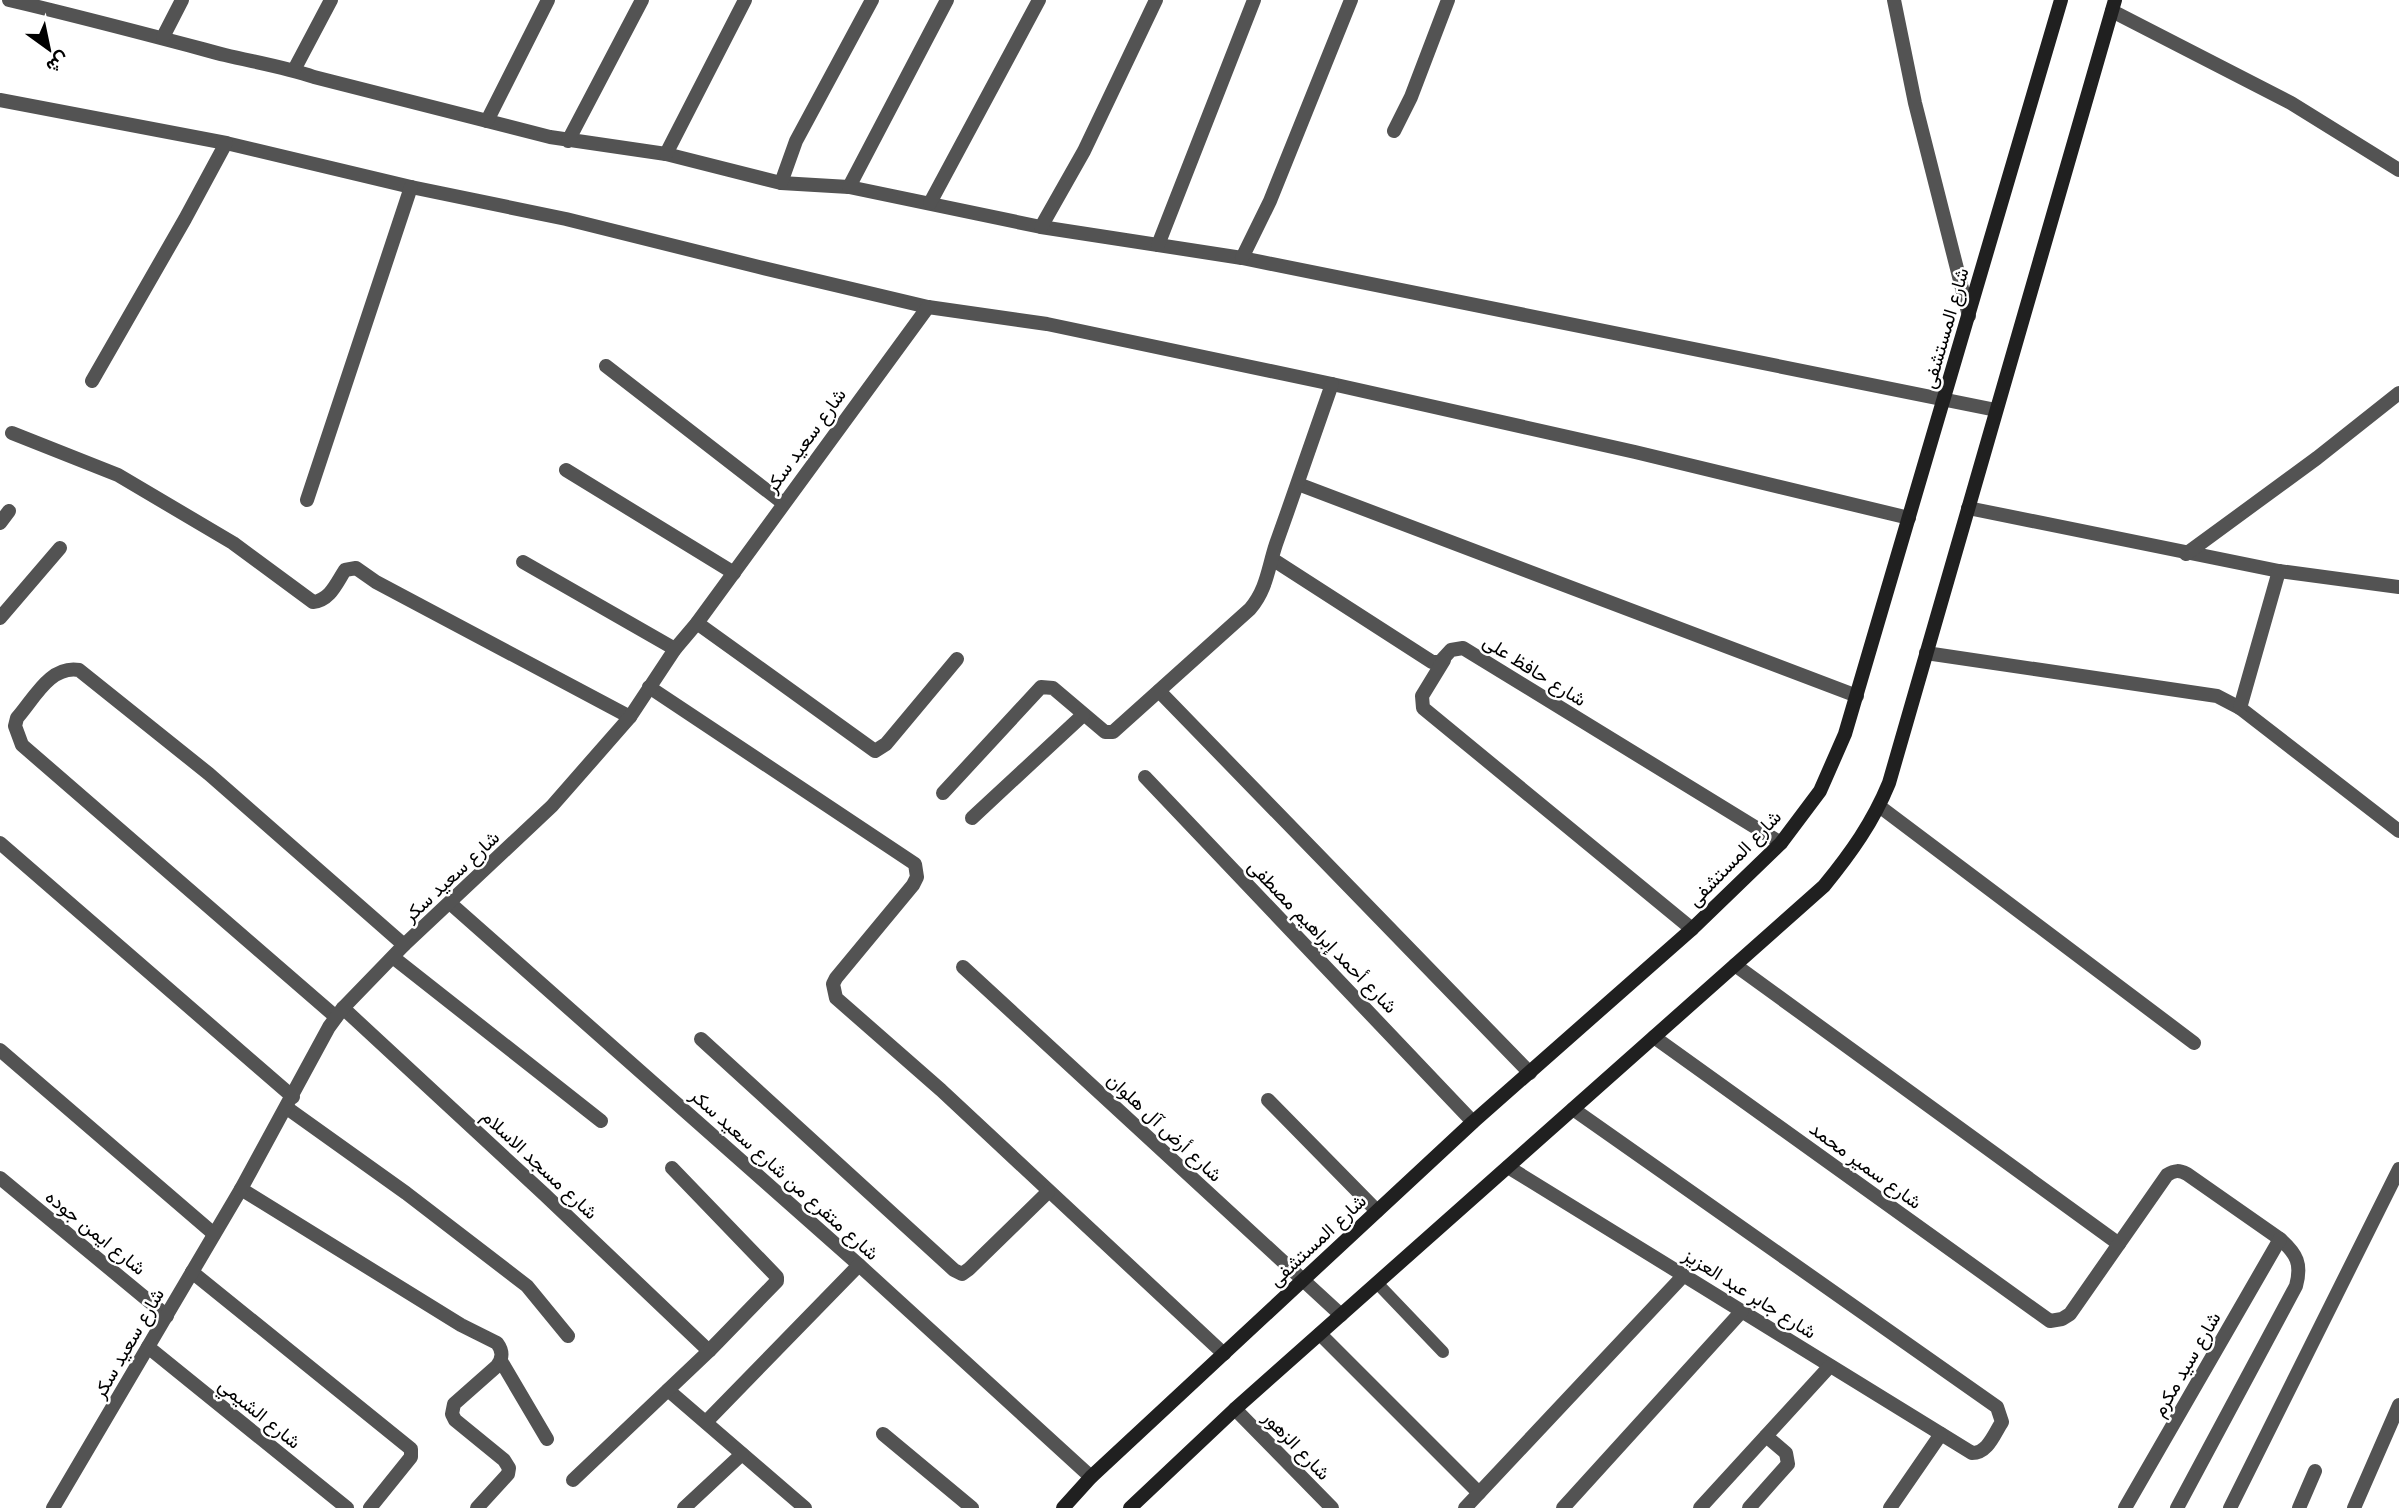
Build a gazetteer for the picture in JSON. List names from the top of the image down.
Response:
{
  "streets": {
    "street": [
      "شارع المستشفى",
      "شارع سعيد سكر",
      "شارع حافظ على",
      "شارع أحمد إبراهيم مصطفى",
      "شارع أرض آل هلوان",
      "شارع مسجد الاسلام",
      "شارع سمير محمد",
      "شارع متفرع من شارع سعيد سكر",
      "شارع ايمن جوده",
      "شارع جابر عبد العزيز",
      "شارع سيد مكرم",
      "شارع الشيمي",
      "شارع الزهور"
    ]
  },
  "crossings": [
    ["شارع المستشفى", "شارع حافظ على"],
    ["شارع المستشفى", "شارع أحمد إبراهيم مصطفى"],
    ["شارع المستشفى", "شارع أرض آل هلوان"],
    ["شارع المستشفى", "شارع متفرع من شارع سعيد سكر"],
    ["شارع سعيد سكر", "شارع مسجد الاسلام"],
    ["شارع سعيد سكر", "شارع متفرع من شارع سعيد سكر"],
    ["شارع سعيد سكر", "شارع ايمن جوده"],
    ["شارع سعيد سكر", "شارع الشيمي"]
  ],
  "north": "bottom right"
}
